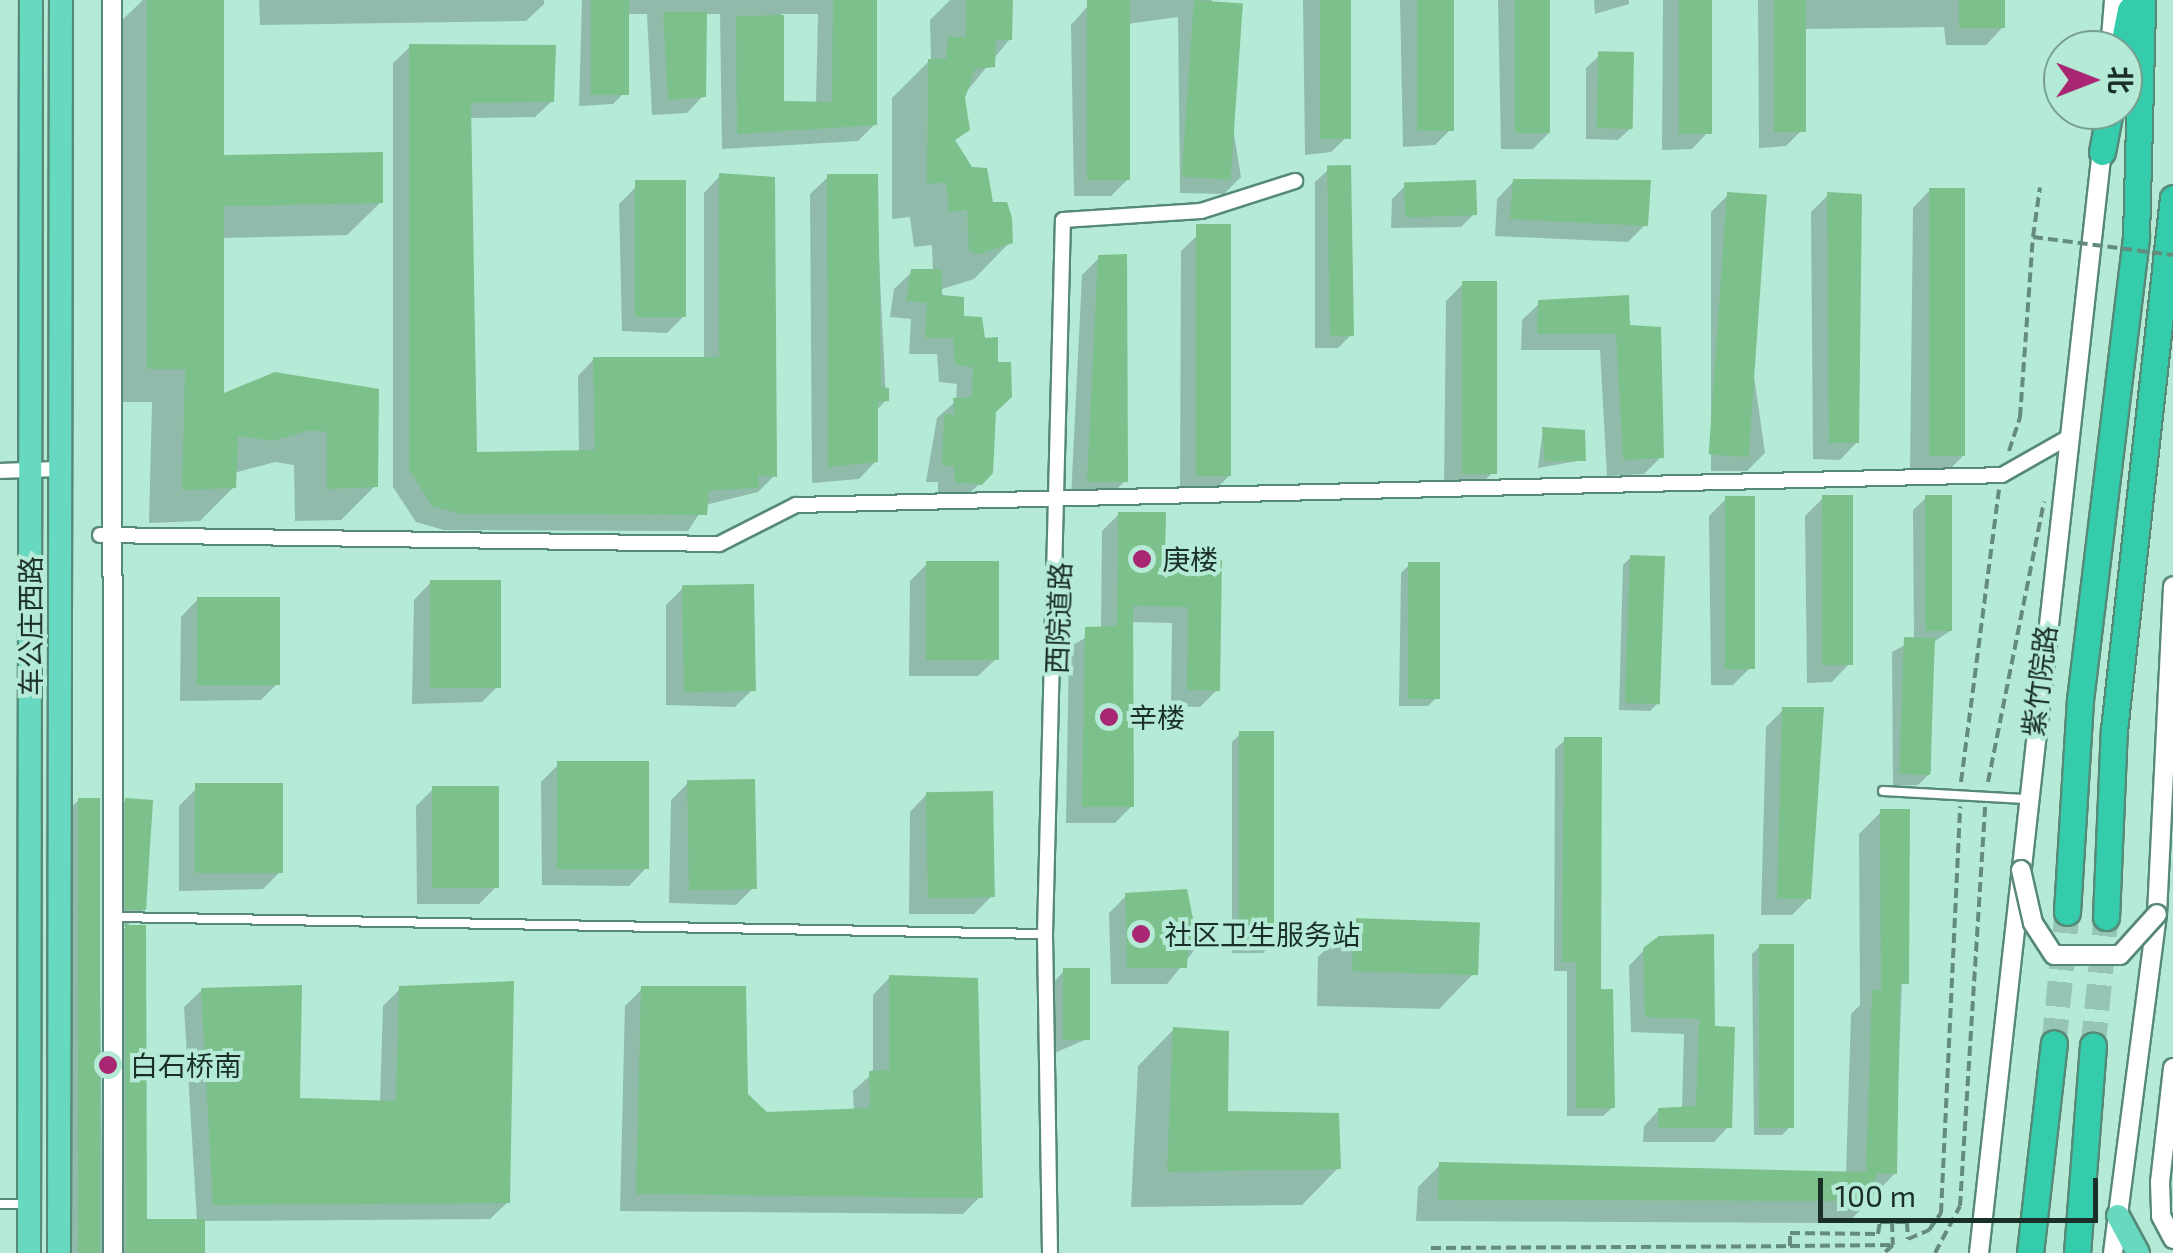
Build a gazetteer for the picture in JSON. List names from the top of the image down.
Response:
{
  "streets": {
    "highway": ["紫竹院路"],
    "main road": ["车公庄西路"],
    "street": ["西院道路"]
  },
  "places": [
    "庚楼",
    "辛楼",
    "社区卫生服务站",
    "白石桥南"
  ],
  "scale_bar": "100 m",
  "north": "right"
}
